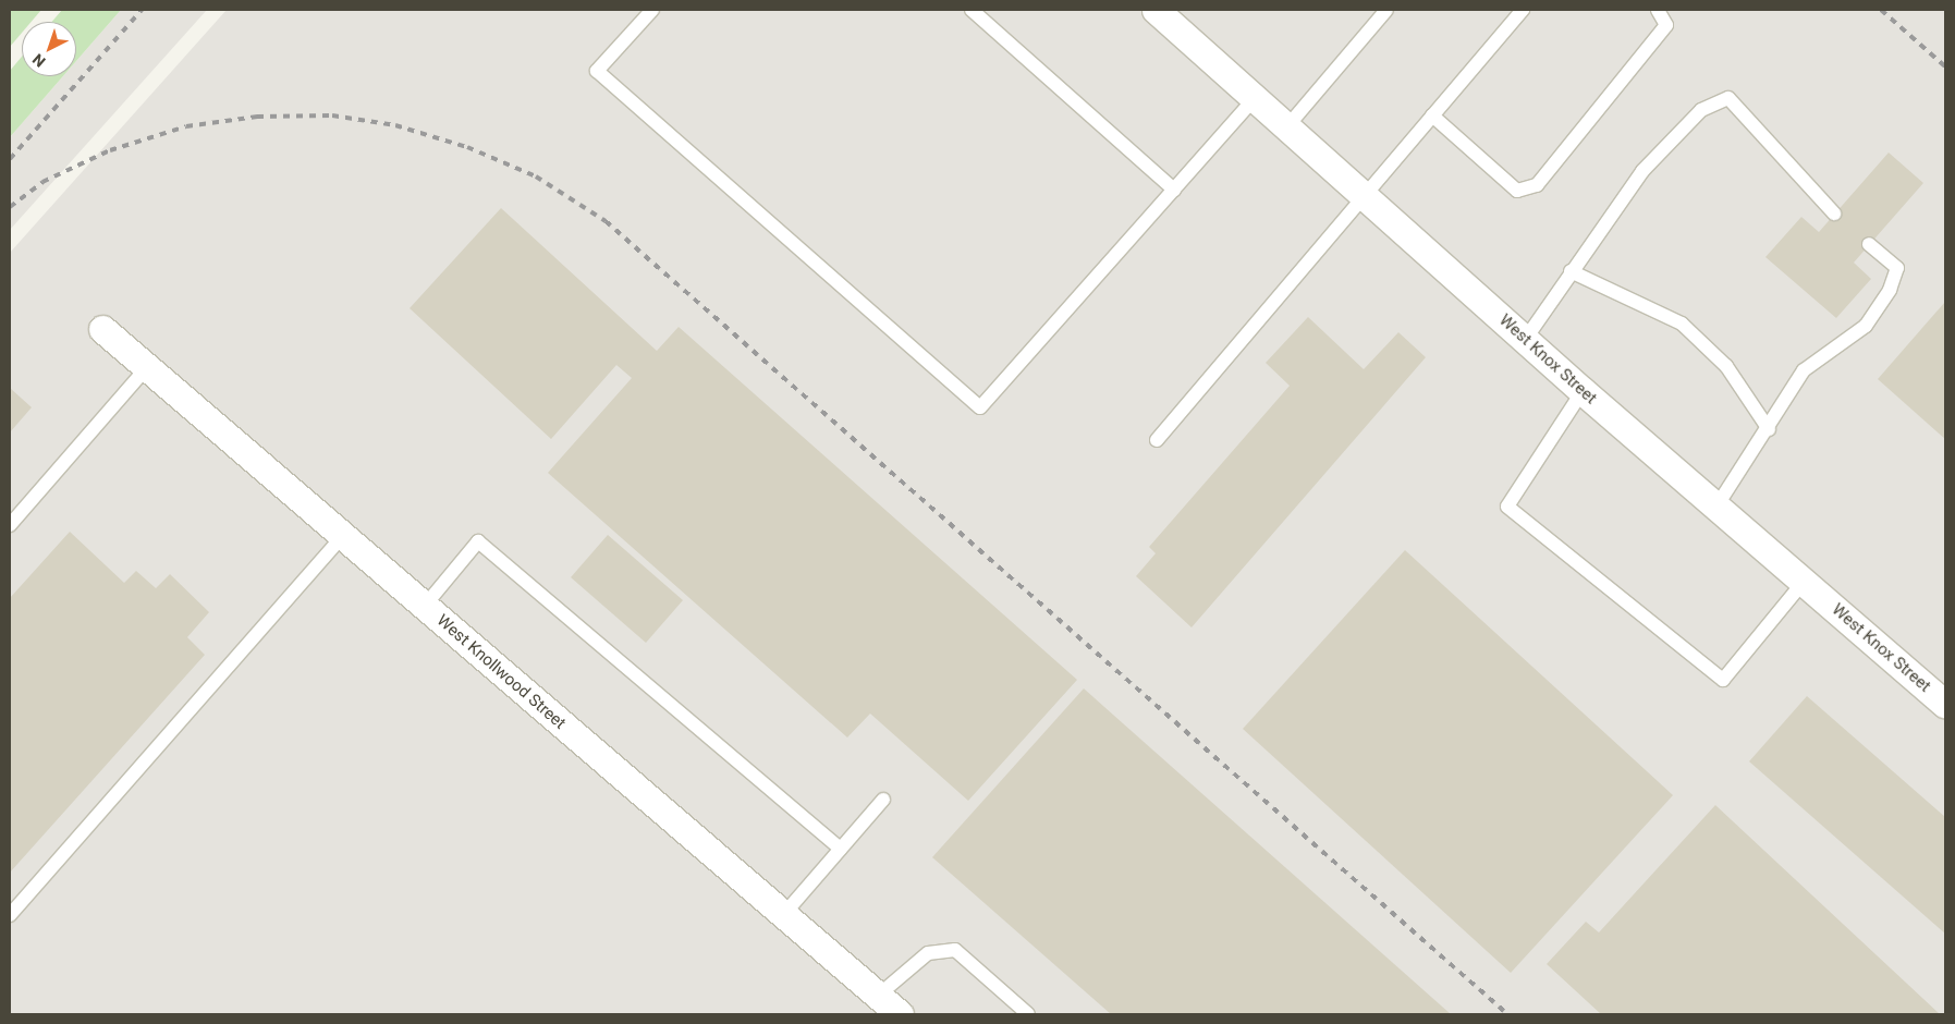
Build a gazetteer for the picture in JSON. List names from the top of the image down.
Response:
{
  "streets": {
    "street": ["West Knox Street", "West Knollwood Street"]
  },
  "north": "bottom left"
}
